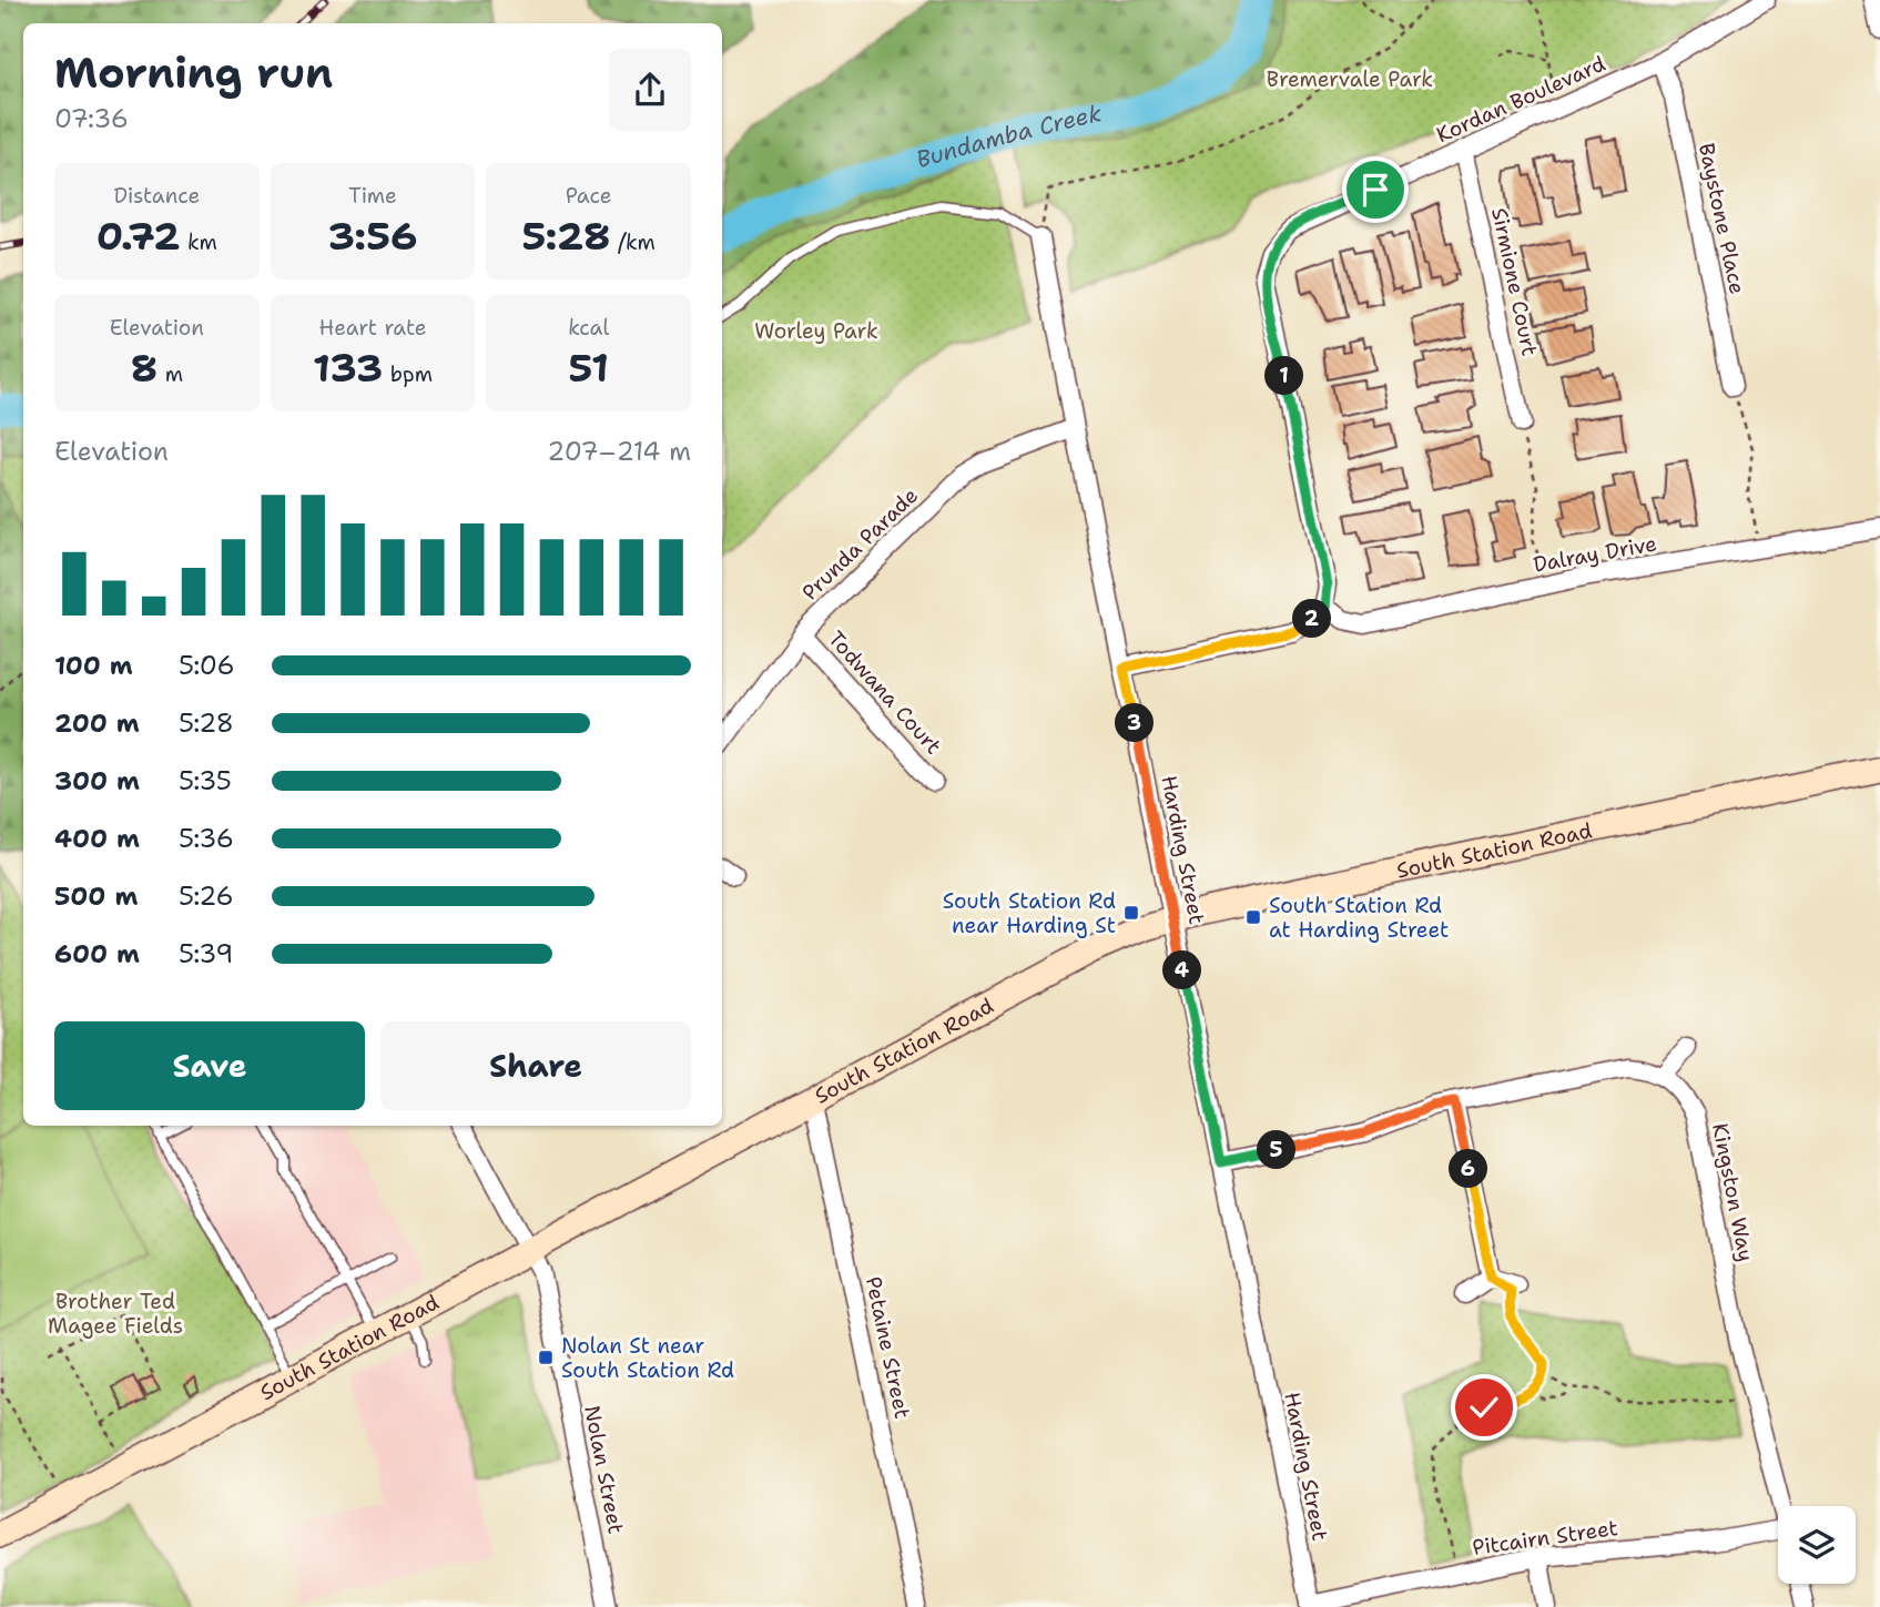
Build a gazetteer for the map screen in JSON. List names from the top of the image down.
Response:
{
  "streets": {
    "main road": ["South Station Road"],
    "street": [
      "Kordan Boulevard",
      "Baystone Place",
      "Sirmione Court",
      "Prunda Parade",
      "Dalray Drive",
      "Todwana Court",
      "Harding Street",
      "Kingston Way",
      "Petaine Street",
      "Nolan Street",
      "Pitcairn Street"
    ]
  },
  "crossings": [
    ["Kordan Boulevard", "Baystone Place"],
    ["Kordan Boulevard", "Sirmione Court"],
    ["Kordan Boulevard", "Dalray Drive"],
    ["Prunda Parade", "Todwana Court"],
    ["Prunda Parade", "Harding Street"],
    ["Harding Street", "South Station Road"],
    ["Harding Street", "Pitcairn Street"],
    ["South Station Road", "Petaine Street"],
    ["South Station Road", "Nolan Street"]
  ],
  "water": ["Bundamba Creek"],
  "parks": ["Bremervale Park", "Worley Park", "Brother Ted Magee Fields"],
  "places": {
    "transit": ["South Station Rd near Harding St", "South Station Rd at Harding Street", "Nolan St near South Station Rd"]
  },
  "page": {
    "heading": ["Morning run", "07:36"],
    "stats": [
      ["Distance", "0.72 km"],
      ["Time", "3:56"],
      ["Pace", "5:28 /km"],
      ["Elevation", "8 m"],
      ["Heart rate", "133 bpm"],
      ["kcal", "51"]
    ],
    "pins": [
      "1",
      "2",
      "3",
      "4",
      "5",
      "6"
    ],
    "chart": ["Elevation", "207–214 m"],
    "list": [
      {
        "name": "100 m",
        "note": "5:06"
      },
      {
        "name": "200 m",
        "note": "5:28"
      },
      {
        "name": "300 m",
        "note": "5:35"
      },
      {
        "name": "400 m",
        "note": "5:36"
      },
      {
        "name": "500 m",
        "note": "5:26"
      },
      {
        "name": "600 m",
        "note": "5:39"
      }
    ],
    "buttons": ["Save", "Share"]
  }
}
